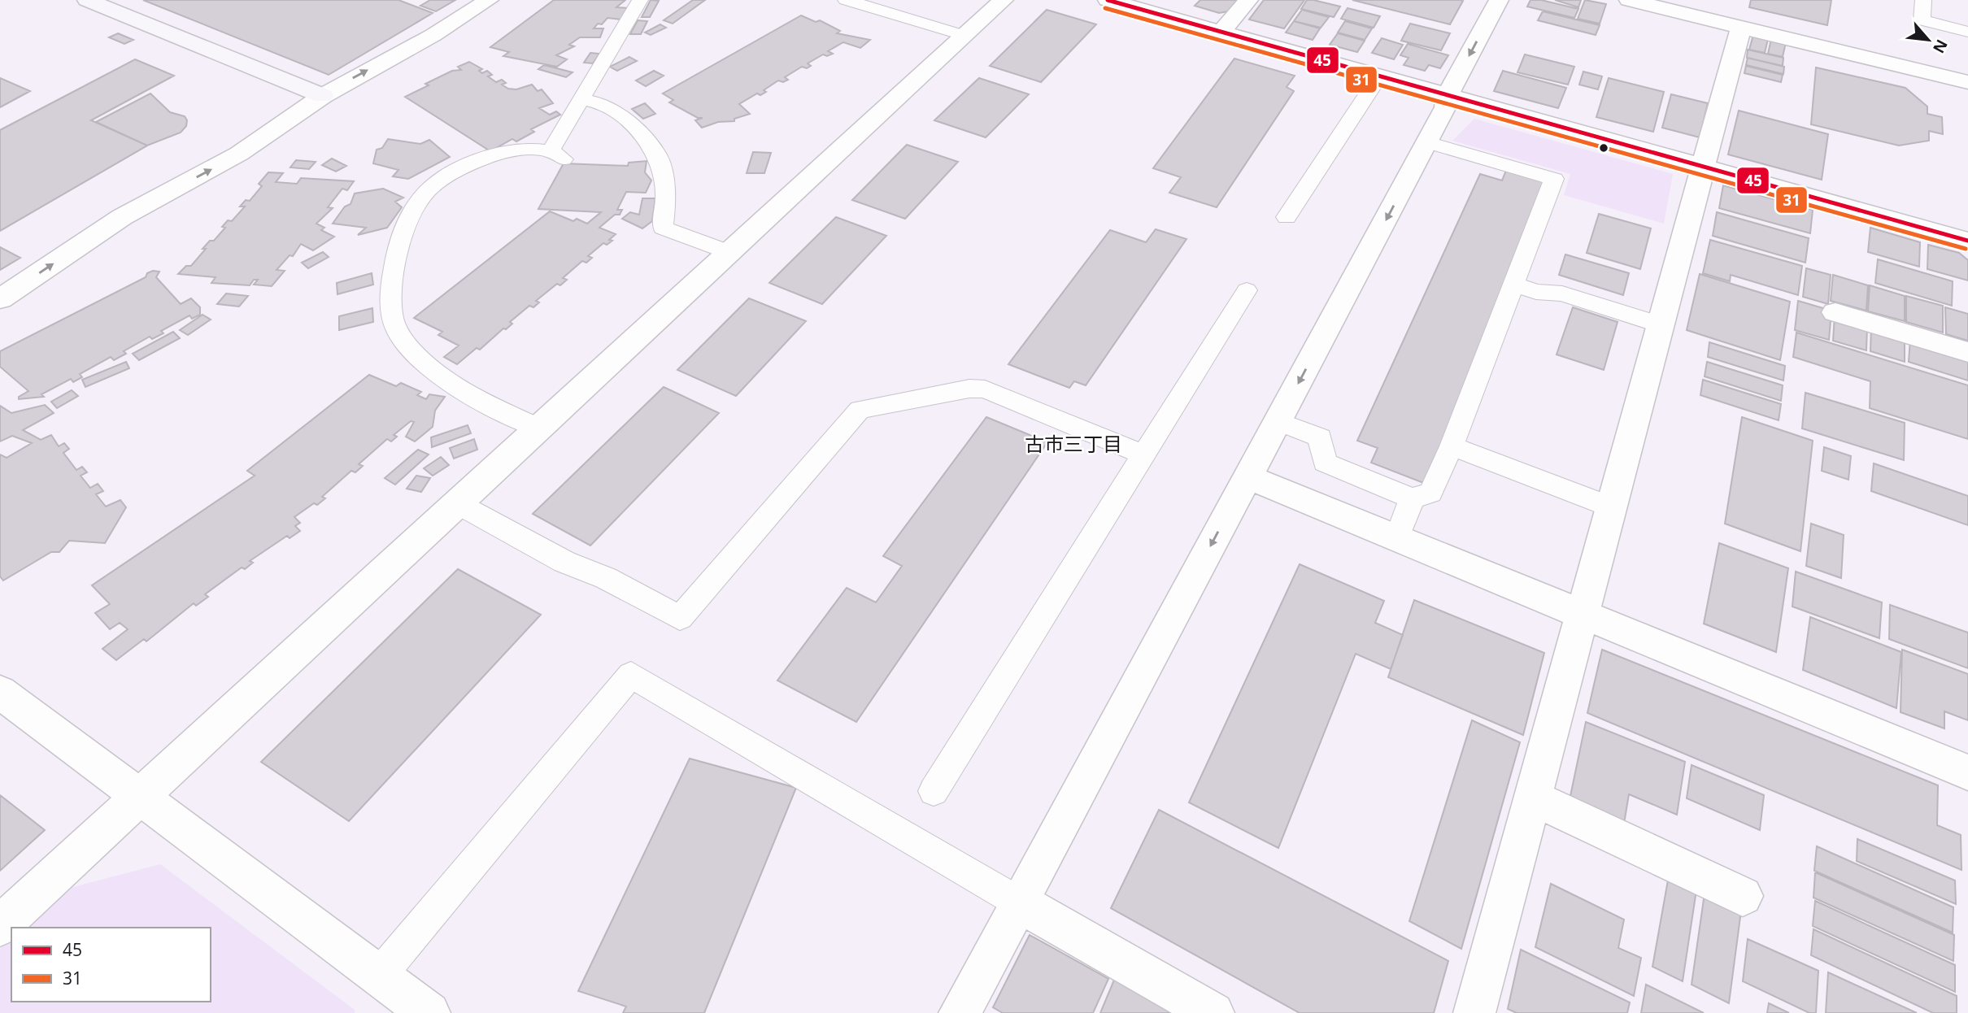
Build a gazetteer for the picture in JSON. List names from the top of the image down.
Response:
{
  "districts": ["古市三丁目"],
  "lines": ["transit line 45", "transit line 31"],
  "legend": ["45", "31"],
  "north": "bottom right"
}
